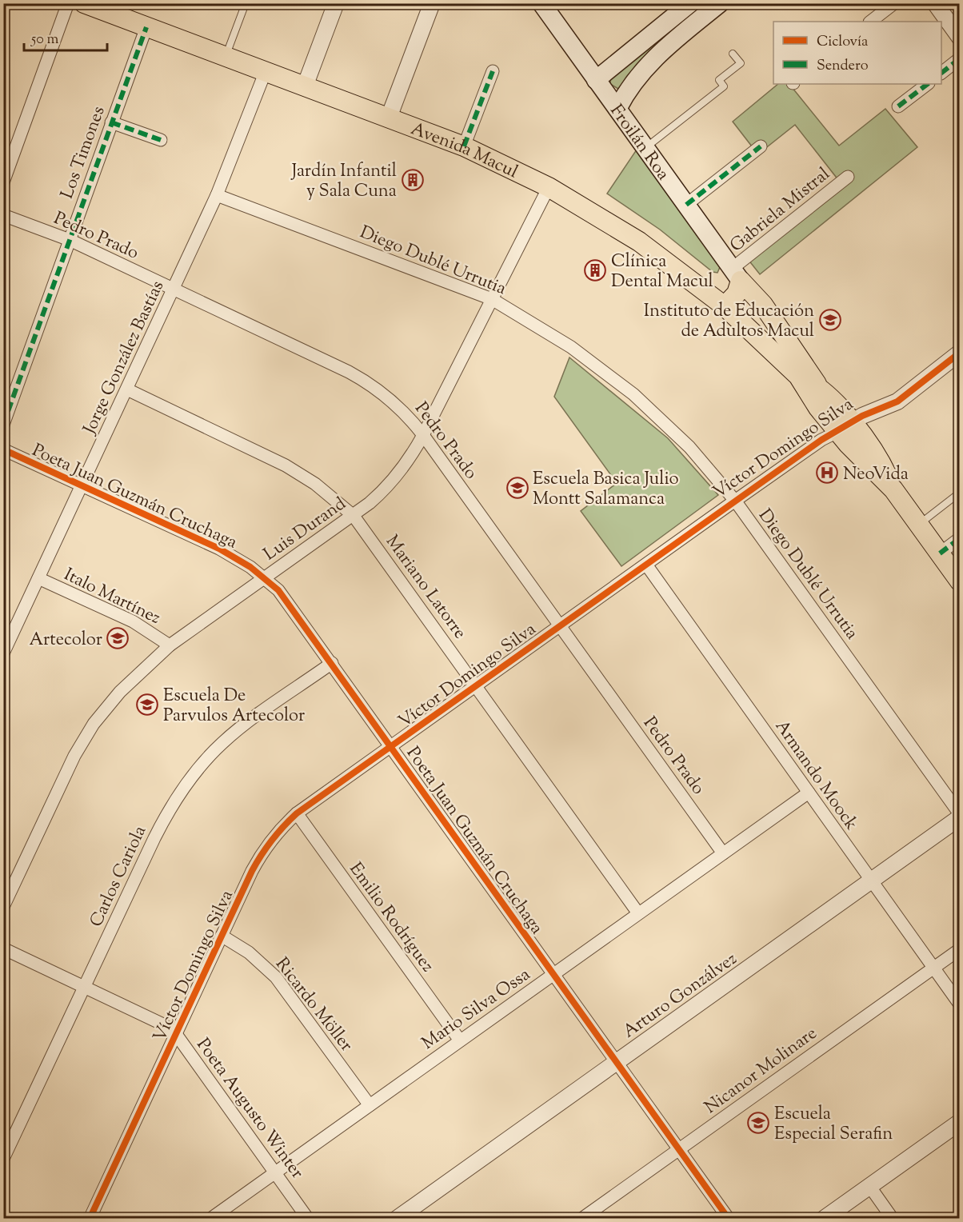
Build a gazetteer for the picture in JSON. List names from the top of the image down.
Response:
{
  "streets": {
    "main road": ["Froilán Roa", "Avenida Macul"],
    "street": [
      "Los Timones",
      "Gabriela Mistral",
      "Pedro Prado",
      "Diego Dublé Urrutia",
      "Jorge González Bastías",
      "Víctor Domingo Silva",
      "Poeta Juan Guzmán Cruchaga",
      "Luis Durand",
      "Mariano Latorre",
      "Italo Martínez",
      "Armando Moock",
      "Carlos Cariola",
      "Emilio Rodríguez",
      "Arturo Gonzálvez",
      "Ricardo Möller",
      "Mario Silva Ossa",
      "Nicanor Molinare",
      "Poeta Augusto Winter"
    ]
  },
  "crossings": [
    ["Froilán Roa", "Gabriela Mistral"],
    ["Avenida Macul", "Los Timones"],
    ["Avenida Macul", "Jorge González Bastías"],
    ["Avenida Macul", "Víctor Domingo Silva"],
    ["Avenida Macul", "Luis Durand"],
    ["Los Timones", "Pedro Prado"],
    ["Pedro Prado", "Jorge González Bastías"],
    ["Pedro Prado", "Víctor Domingo Silva"],
    ["Pedro Prado", "Luis Durand"],
    ["Pedro Prado", "Mario Silva Ossa"],
    ["Diego Dublé Urrutia", "Jorge González Bastías"],
    ["Diego Dublé Urrutia", "Víctor Domingo Silva"],
    ["Diego Dublé Urrutia", "Luis Durand"],
    ["Diego Dublé Urrutia", "Arturo Gonzálvez"],
    ["Jorge González Bastías", "Poeta Juan Guzmán Cruchaga"],
    ["Jorge González Bastías", "Mariano Latorre"],
    ["Jorge González Bastías", "Italo Martínez"],
    ["Víctor Domingo Silva", "Poeta Juan Guzmán Cruchaga"],
    ["Víctor Domingo Silva", "Mariano Latorre"],
    ["Víctor Domingo Silva", "Armando Moock"],
    ["Víctor Domingo Silva", "Emilio Rodríguez"],
    ["Víctor Domingo Silva", "Ricardo Möller"],
    ["Víctor Domingo Silva", "Poeta Augusto Winter"],
    ["Poeta Juan Guzmán Cruchaga", "Luis Durand"],
    ["Poeta Juan Guzmán Cruchaga", "Carlos Cariola"],
    ["Poeta Juan Guzmán Cruchaga", "Arturo Gonzálvez"],
    ["Poeta Juan Guzmán Cruchaga", "Mario Silva Ossa"],
    ["Poeta Juan Guzmán Cruchaga", "Nicanor Molinare"],
    ["Luis Durand", "Mariano Latorre"],
    ["Luis Durand", "Italo Martínez"],
    ["Mariano Latorre", "Mario Silva Ossa"],
    ["Armando Moock", "Arturo Gonzálvez"],
    ["Armando Moock", "Mario Silva Ossa"],
    ["Armando Moock", "Nicanor Molinare"],
    ["Carlos Cariola", "Poeta Augusto Winter"],
    ["Emilio Rodríguez", "Mario Silva Ossa"],
    ["Ricardo Möller", "Mario Silva Ossa"],
    ["Mario Silva Ossa", "Poeta Augusto Winter"]
  ],
  "places": {
    "building": ["Jardín Infantil y Sala Cuna", "Clínica Dental Macul"],
    "school or university": [
      "Instituto de Educación de Adultos Macul",
      "Escuela Basica Julio Montt Salamanca",
      "Artecolor",
      "Escuela De Parvulos Artecolor",
      "Escuela Especial Serafin"
    ],
    "hospital": ["NeoVida"]
  },
  "legend": ["Ciclovía", "Sendero"],
  "scale_bar": "50 m"
}
